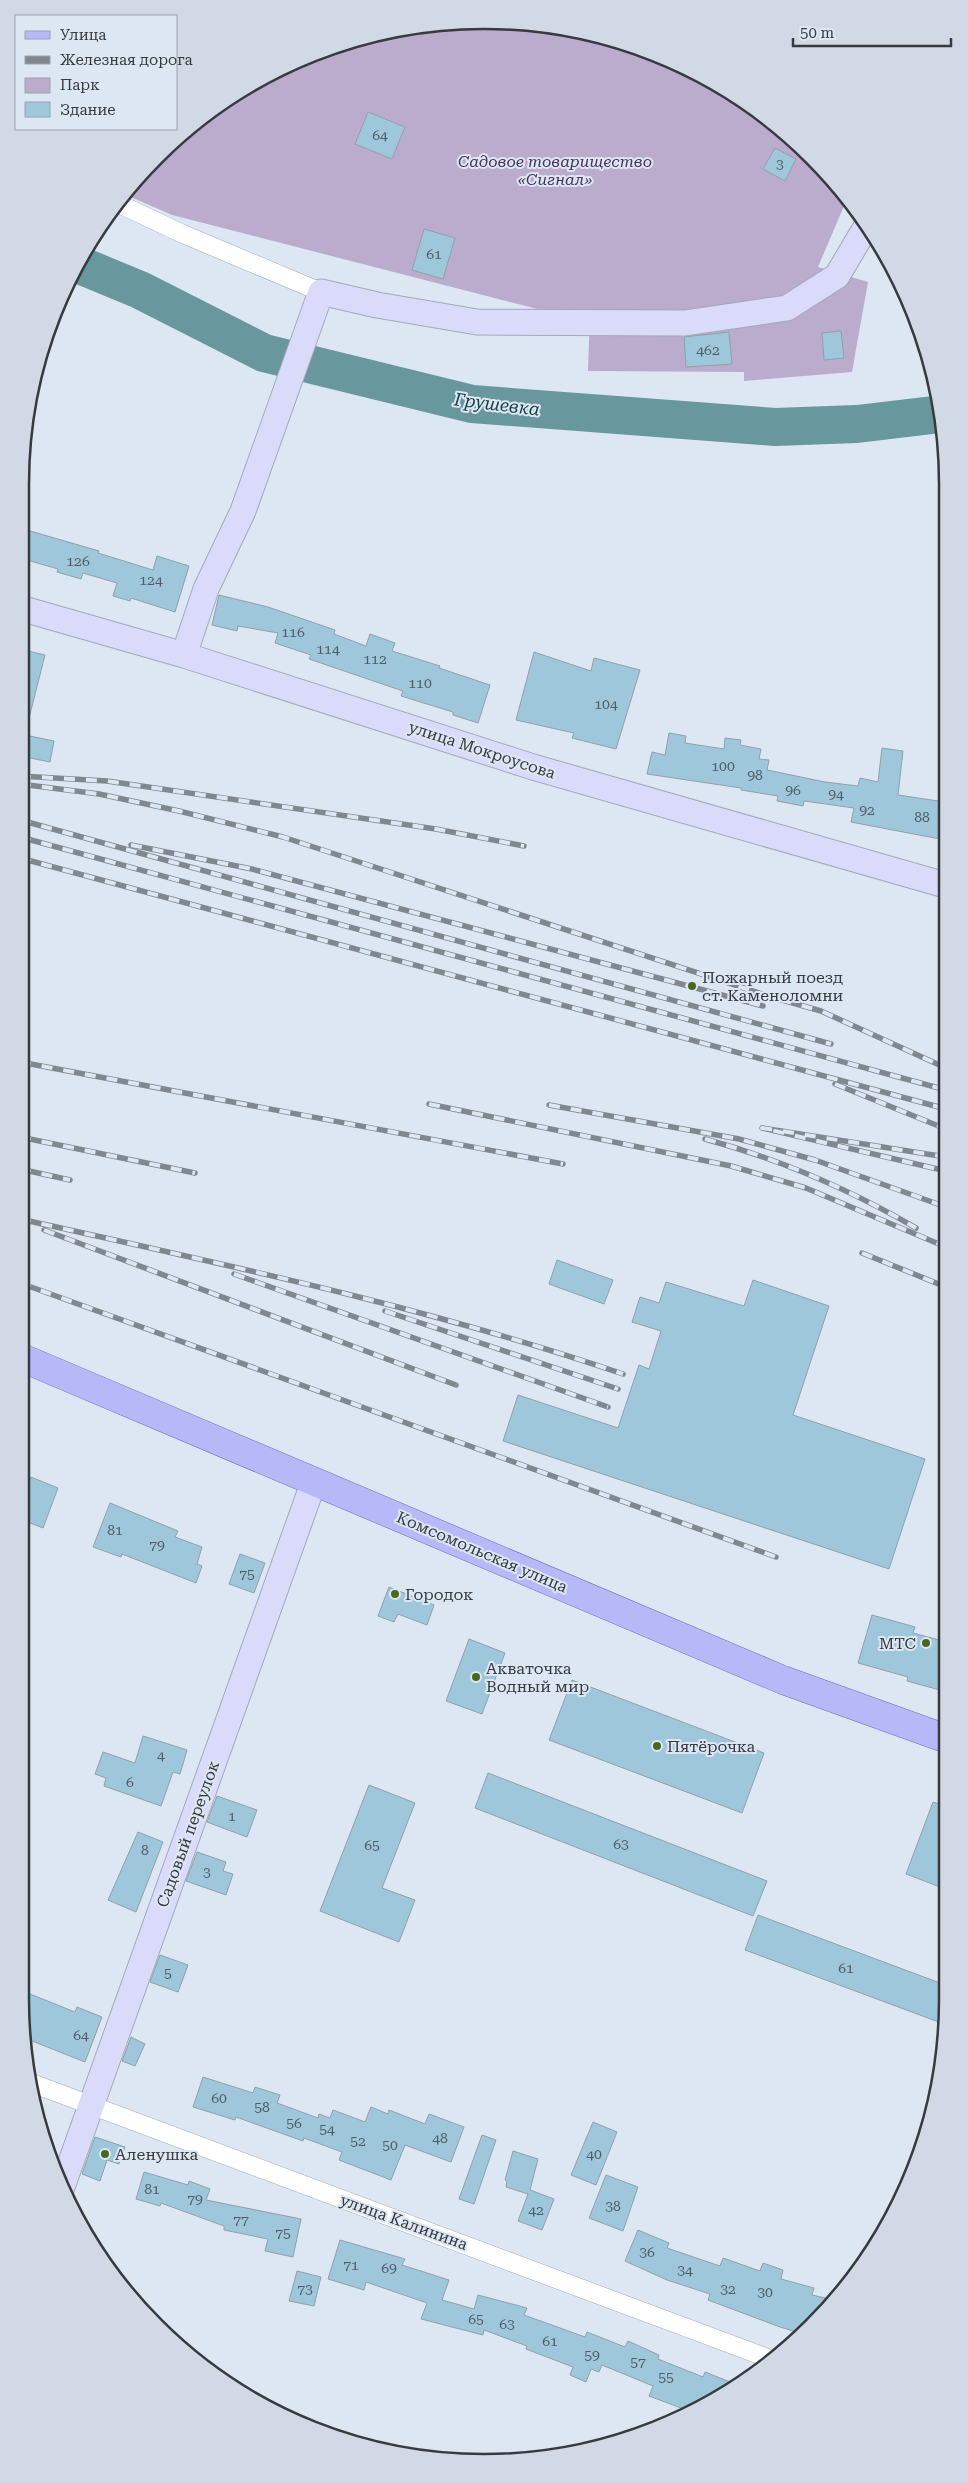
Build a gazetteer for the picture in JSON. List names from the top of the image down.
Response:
{
  "streets": {
    "main road": ["Комсомольская улица"],
    "street": ["улица Мокроусова", "Садовый переулок", "улица Калинина"]
  },
  "crossings": [
    ["Комсомольская улица", "Садовый переулок"],
    ["Садовый переулок", "улица Калинина"]
  ],
  "water": ["Грушевка"],
  "parks": ["Садовое товарищество «Сигнал»"],
  "places": [
    "Пожарный поезд ст. Каменоломни",
    "Городок",
    "МТС",
    "Акваточка Водный мир",
    "Пятёрочка",
    "Аленушка"
  ],
  "house_numbers": [
    "64",
    "3",
    "61",
    "462",
    "126",
    "124",
    "116",
    "114",
    "112",
    "110",
    "104",
    "100",
    "98",
    "96",
    "94",
    "92",
    "88",
    "81",
    "79",
    "75",
    "4",
    "6",
    "1",
    "63",
    "65",
    "8",
    "3",
    "61",
    "5",
    "64",
    "60",
    "58",
    "56",
    "54",
    "48",
    "52",
    "50",
    "40",
    "81",
    "79",
    "38",
    "42",
    "77",
    "75",
    "36",
    "71",
    "69",
    "34",
    "73",
    "32",
    "30",
    "65",
    "63",
    "61",
    "59",
    "57",
    "55"
  ],
  "legend": [
    "Улица",
    "Железная дорога",
    "Парк",
    "Здание"
  ],
  "scale_bar": "50 m"
}
